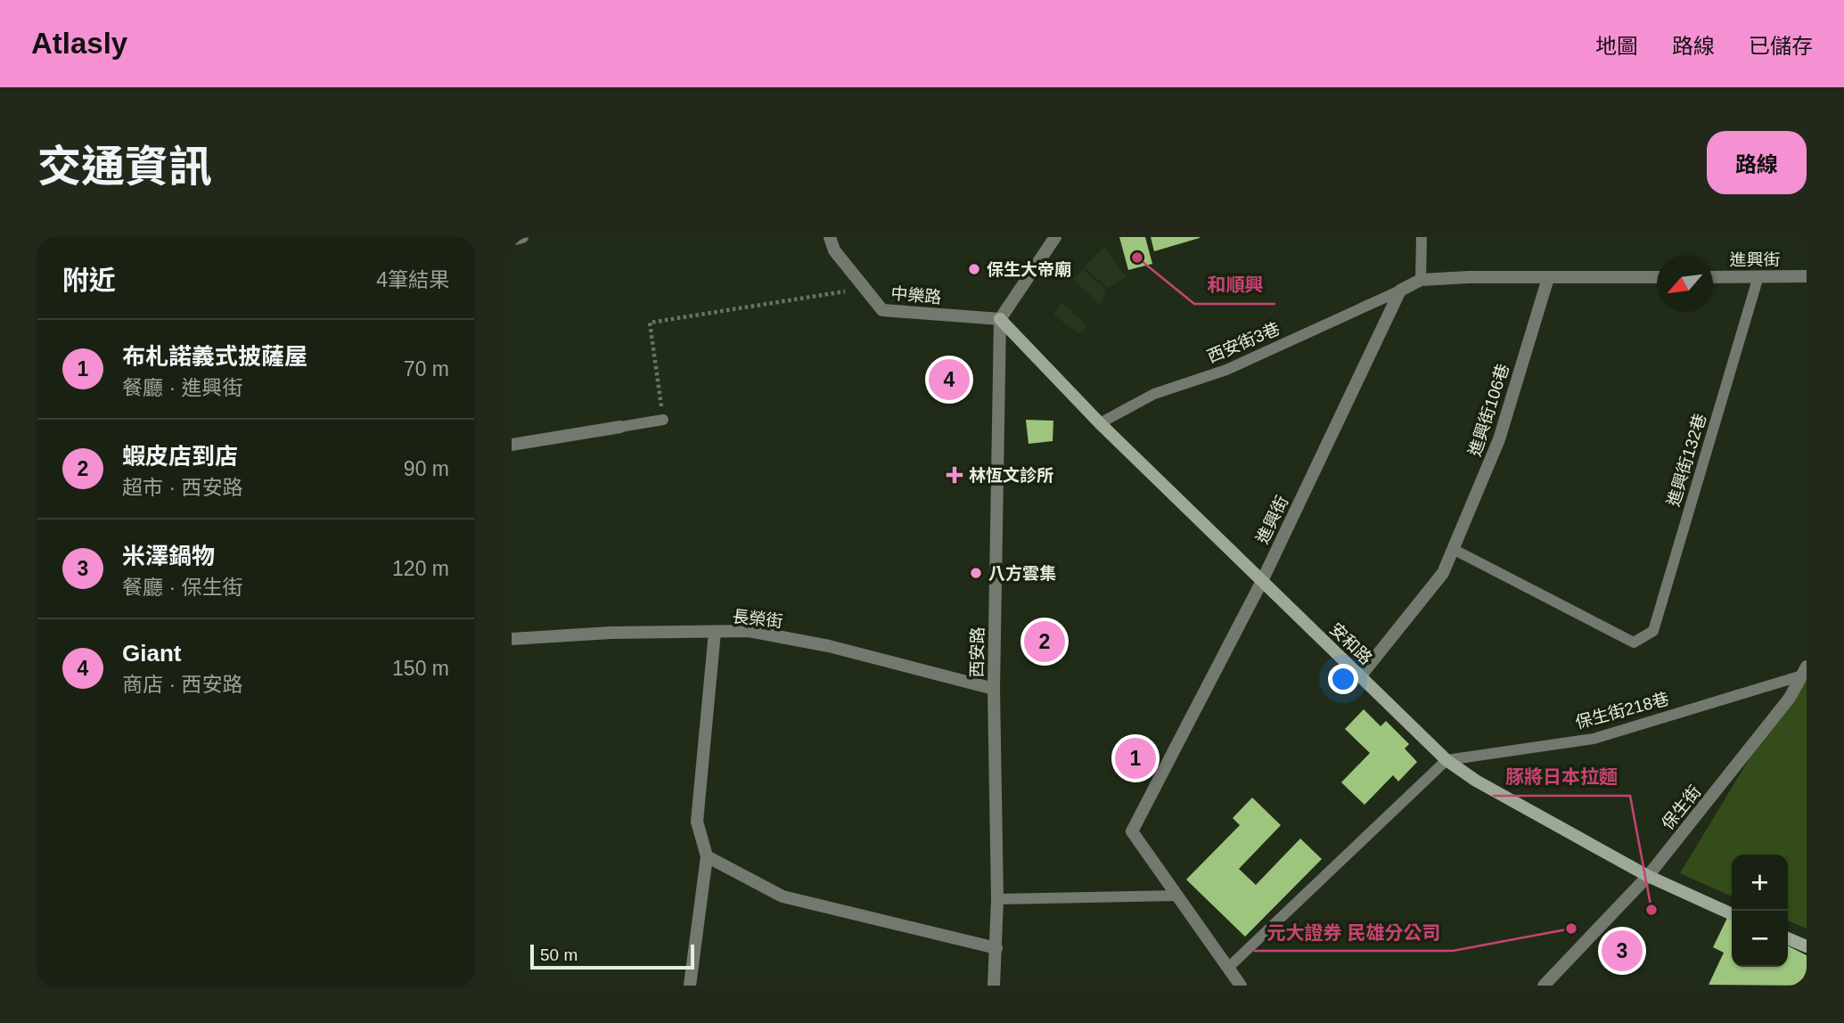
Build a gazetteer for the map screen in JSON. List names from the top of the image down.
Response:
{
  "streets": {
    "street": [
      "進興街",
      "中樂路",
      "進興街106巷",
      "長榮街",
      "安和路",
      "西安路",
      "保生街"
    ],
    "lane": ["西安街3巷", "進興街132巷", "保生街218巷"]
  },
  "crossings": [
    ["進興街", "西安街3巷"],
    ["進興街", "進興街132巷"],
    ["進興街", "安和路"],
    ["中樂路", "安和路"],
    ["中樂路", "西安路"],
    ["西安街3巷", "安和路"],
    ["進興街106巷", "進興街132巷"],
    ["進興街106巷", "安和路"],
    ["長榮街", "西安路"],
    ["安和路", "西安路"],
    ["安和路", "保生街218巷"],
    ["安和路", "保生街"],
    ["保生街218巷", "保生街"]
  ],
  "places": {
    "other": [
      "和順興",
      "保生大帝廟",
      "八方雲集",
      "豚將日本拉麵",
      "元大證券 民雄分公司"
    ],
    "health": ["林恆文診所"]
  },
  "scale_bar": "50 m",
  "north": "bottom left",
  "page": {
    "header": "Atlasly",
    "nav": ["地圖", "路線", "已儲存"],
    "title": "交通資訊",
    "buttons": "路線",
    "heading": ["附近", "4筆結果"],
    "list": [
      {
        "mark": "1",
        "name": "布札諾義式披薩屋",
        "note": "餐廳 · 進興街",
        "value": "70 m"
      },
      {
        "mark": "2",
        "name": "蝦皮店到店",
        "note": "超市 · 西安路",
        "value": "90 m"
      },
      {
        "mark": "3",
        "name": "米澤鍋物",
        "note": "餐廳 · 保生街",
        "value": "120 m"
      },
      {
        "mark": "4",
        "name": "Giant",
        "note": "商店 · 西安路",
        "value": "150 m"
      }
    ],
    "pins": [
      "4",
      "2",
      "1",
      "3"
    ],
    "map_buttons": ["+", "−"],
    "scale": "50 m"
  }
}
